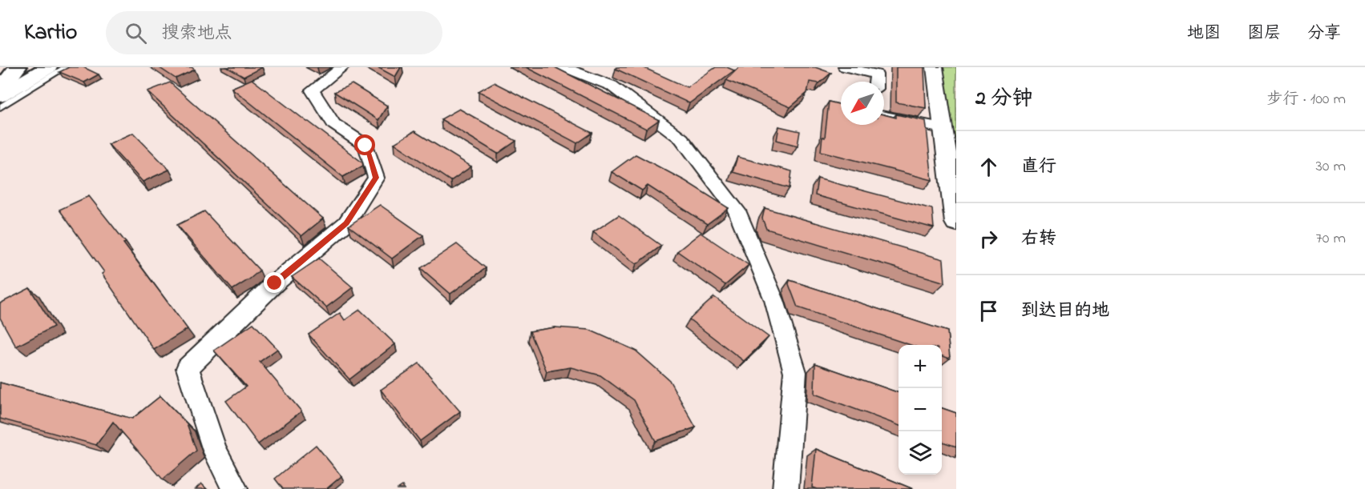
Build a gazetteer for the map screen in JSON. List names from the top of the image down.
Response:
{
  "north": "bottom left",
  "page": {
    "header": "Kartio",
    "search": "搜索地点",
    "nav": ["地图", "图层", "分享"],
    "heading": ["2 分钟", "步行 · 100 m"],
    "list": [
      ["直行", "30 m"],
      ["右转", "70 m"],
      "到达目的地"
    ],
    "map_buttons": ["+", "−"]
  }
}
